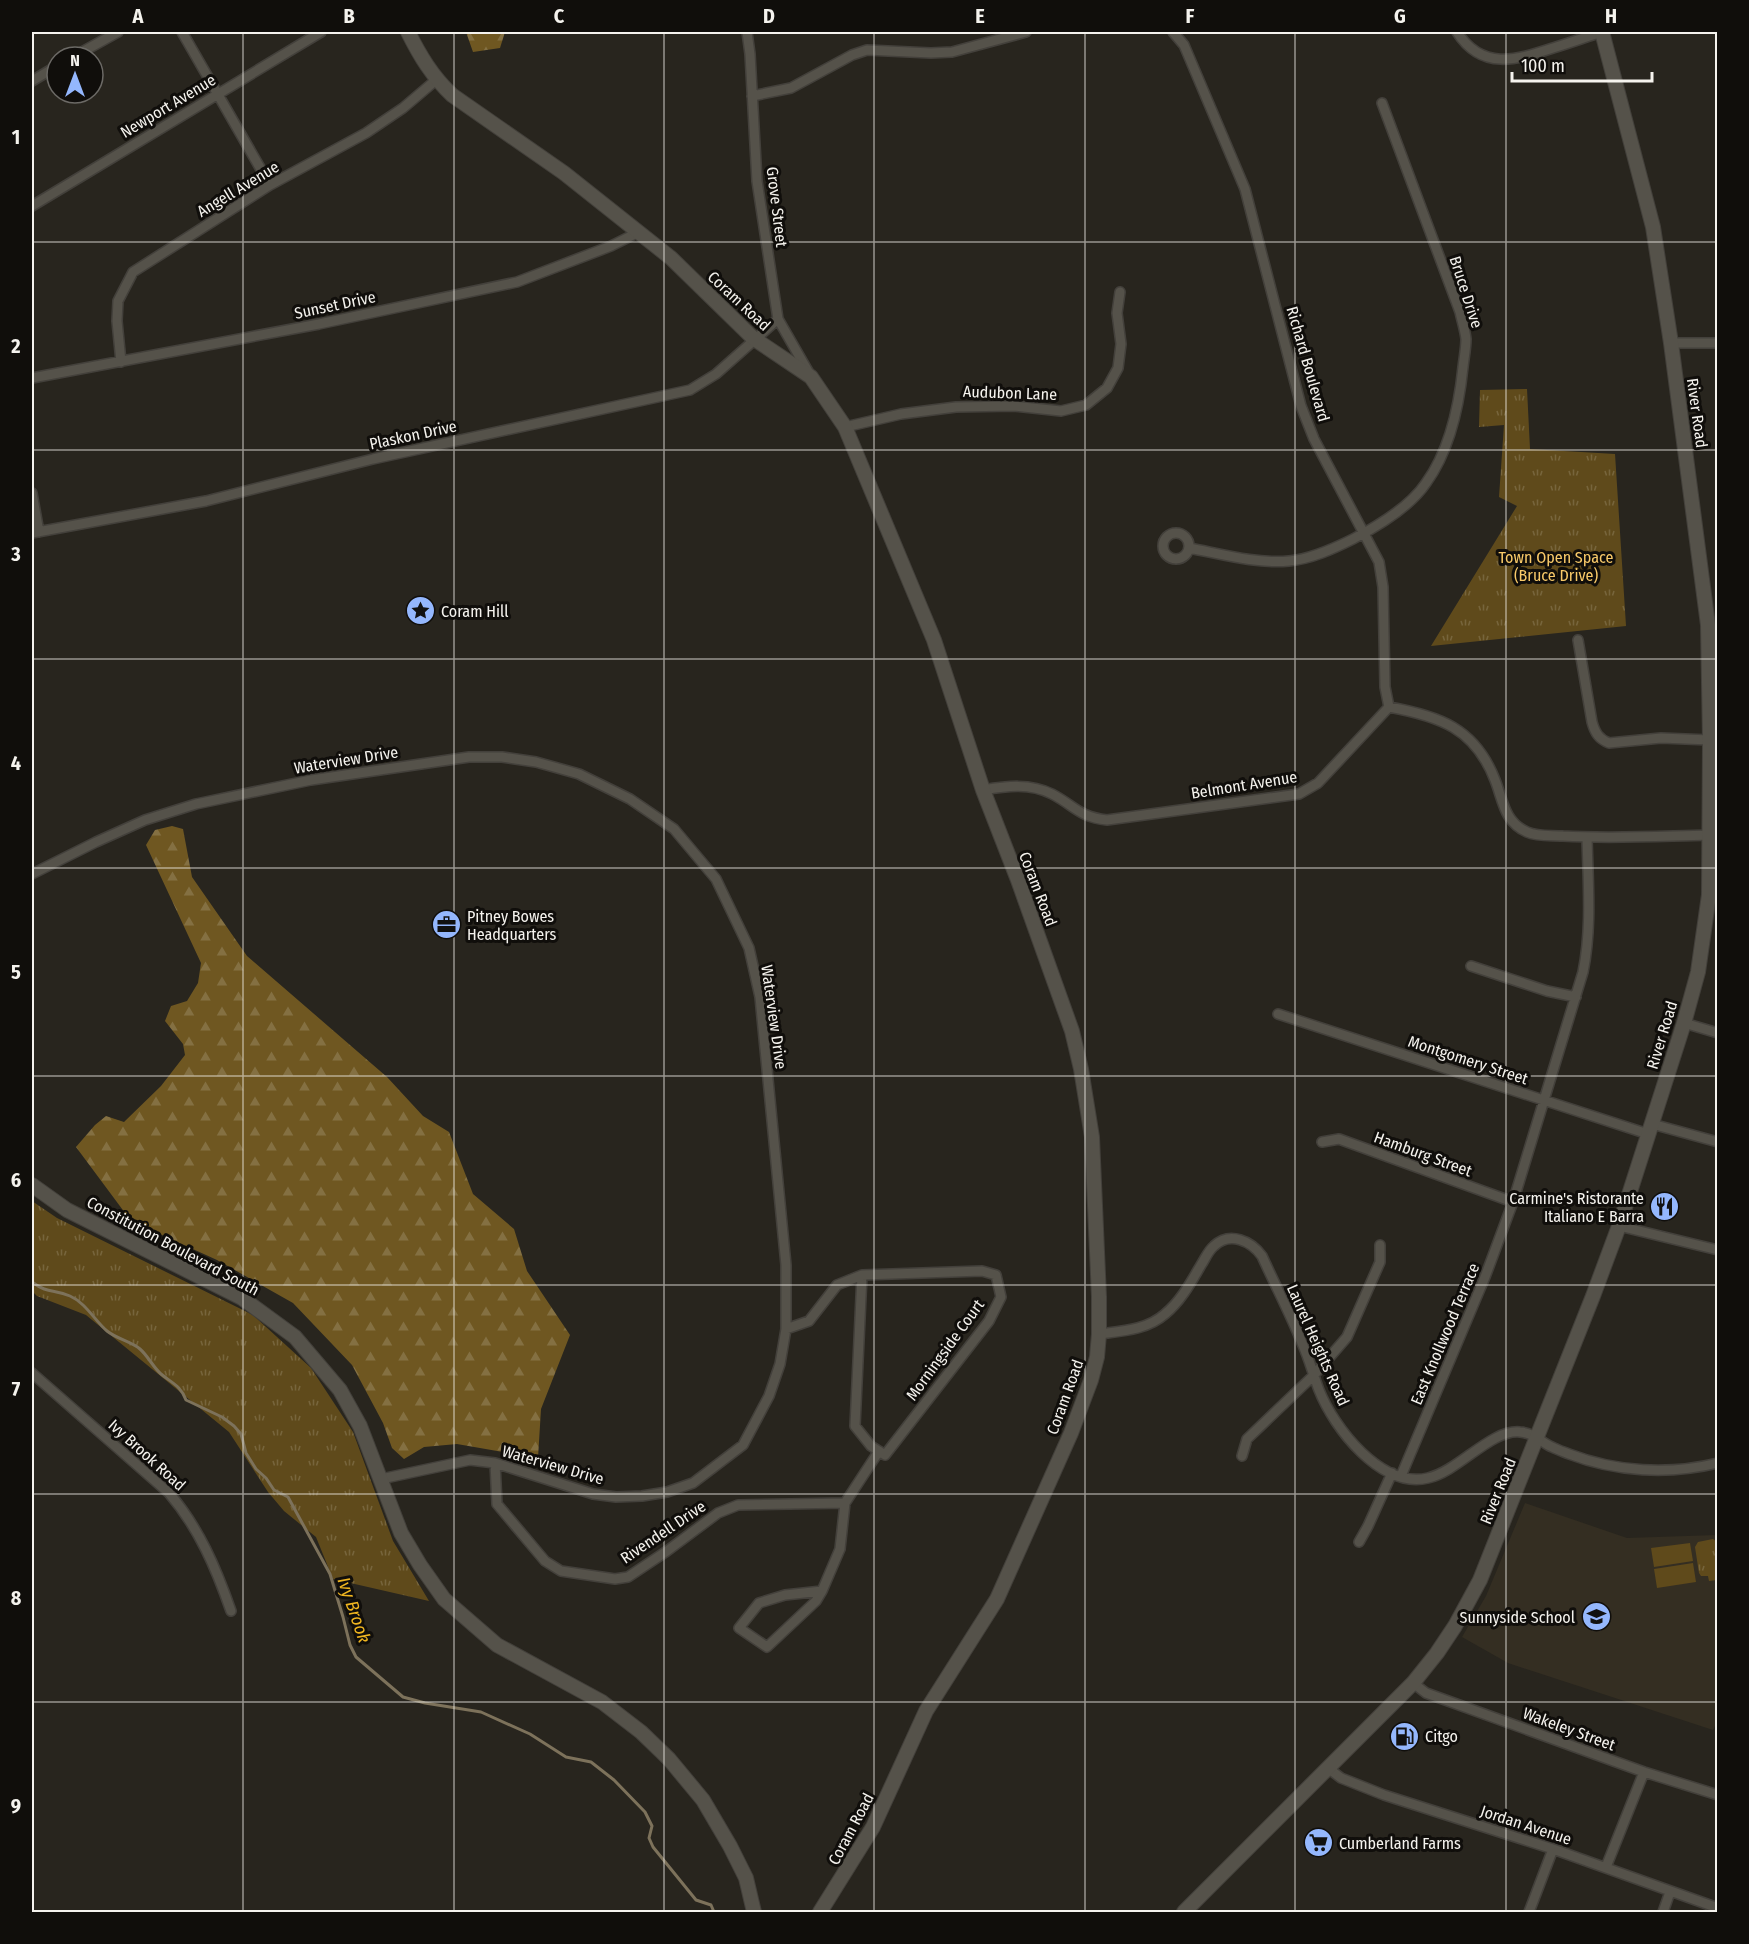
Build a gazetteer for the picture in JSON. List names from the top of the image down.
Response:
{
  "streets": {
    "main road": ["Coram Road", "River Road", "Constitution Boulevard South"],
    "street": [
      "Newport Avenue",
      "Angell Avenue",
      "Grove Street",
      "Bruce Drive",
      "Sunset Drive",
      "Richard Boulevard",
      "Audubon Lane",
      "Plaskon Drive",
      "Waterview Drive",
      "Belmont Avenue",
      "Montgomery Street",
      "Hamburg Street",
      "East Knollwood Terrace",
      "Laurel Heights Road",
      "Morningside Court",
      "Ivy Brook Road",
      "Rivendell Drive",
      "Wakeley Street",
      "Jordan Avenue"
    ]
  },
  "crossings": [
    ["Angell Avenue", "Coram Road"],
    ["Angell Avenue", "Sunset Drive"],
    ["Grove Street", "Coram Road"],
    ["Grove Street", "Plaskon Drive"],
    ["Bruce Drive", "Richard Boulevard"],
    ["Coram Road", "Sunset Drive"],
    ["Coram Road", "Audubon Lane"],
    ["Coram Road", "Plaskon Drive"],
    ["Coram Road", "Belmont Avenue"],
    ["Coram Road", "Laurel Heights Road"],
    ["Richard Boulevard", "Belmont Avenue"],
    ["River Road", "Montgomery Street"],
    ["River Road", "Laurel Heights Road"],
    ["River Road", "Wakeley Street"],
    ["River Road", "Jordan Avenue"],
    ["Waterview Drive", "Constitution Boulevard South"],
    ["Waterview Drive", "Morningside Court"],
    ["Waterview Drive", "Rivendell Drive"],
    ["Montgomery Street", "East Knollwood Terrace"],
    ["Hamburg Street", "East Knollwood Terrace"],
    ["East Knollwood Terrace", "Laurel Heights Road"],
    ["Morningside Court", "Rivendell Drive"]
  ],
  "water": ["Ivy Brook"],
  "parks": ["Town Open Space (Bruce Drive)"],
  "places": {
    "place": ["Coram Hill"],
    "office": ["Pitney Bowes Headquarters"],
    "restaurant": ["Carmine's Ristorante Italiano E Barra"],
    "school or university": ["Sunnyside School"],
    "fuel station": ["Citgo"],
    "supermarket": ["Cumberland Farms"]
  },
  "scale_bar": "100 m",
  "north": "top",
  "grid": {
    "columns": [
      "A",
      "B",
      "C",
      "D",
      "E",
      "F",
      "G",
      "H"
    ],
    "rows": [
      "1",
      "2",
      "3",
      "4",
      "5",
      "6",
      "7",
      "8",
      "9"
    ]
  }
}
